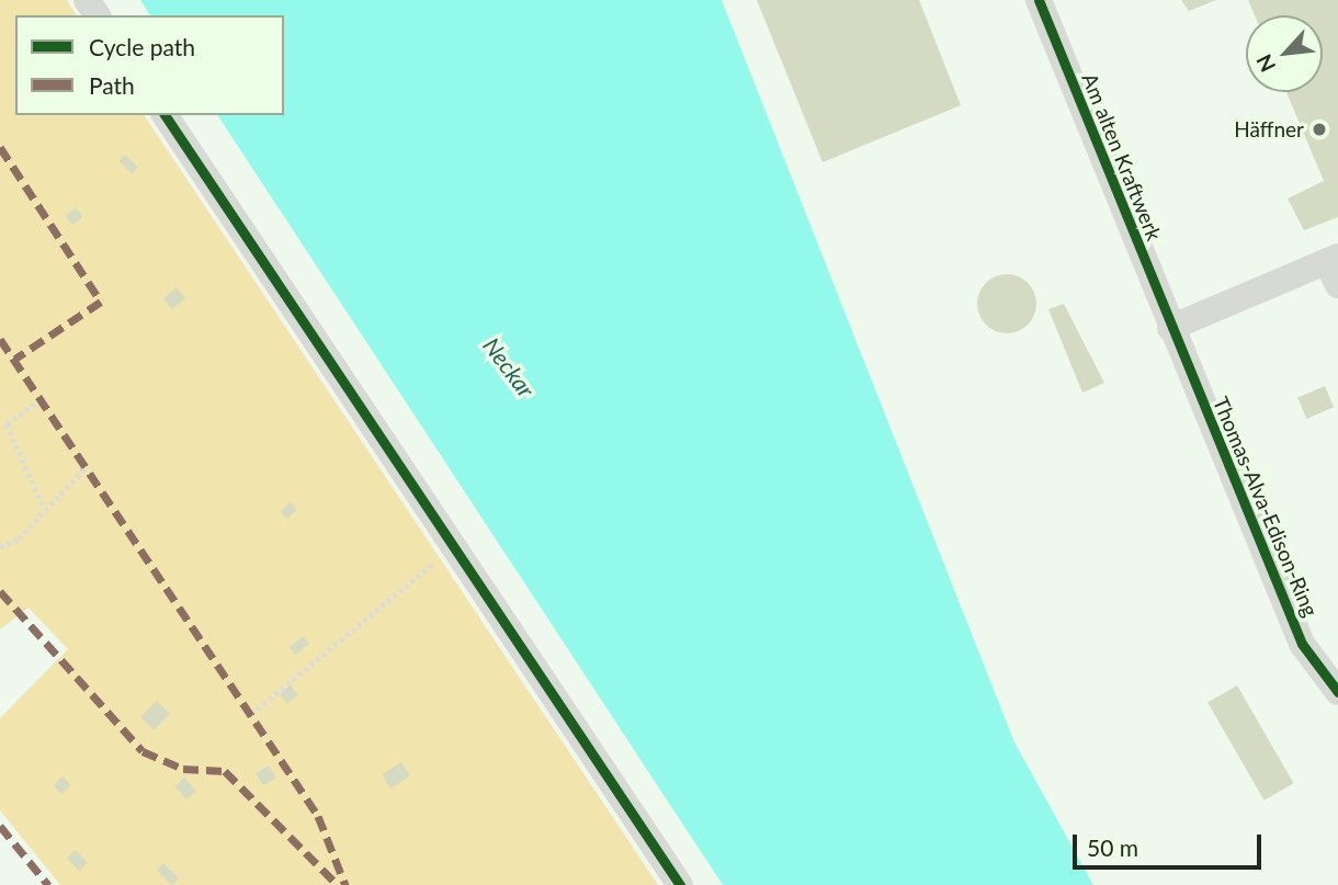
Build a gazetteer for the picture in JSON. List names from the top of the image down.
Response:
{
  "streets": {
    "street": ["Am alten Kraftwerk", "Thomas-Alva-Edison-Ring"]
  },
  "crossings": [
    ["Am alten Kraftwerk", "Thomas-Alva-Edison-Ring"]
  ],
  "water": ["Neckar"],
  "places": ["Häffner"],
  "legend": ["Cycle path", "Path"],
  "scale_bar": "50 m",
  "north": "bottom left"
}
